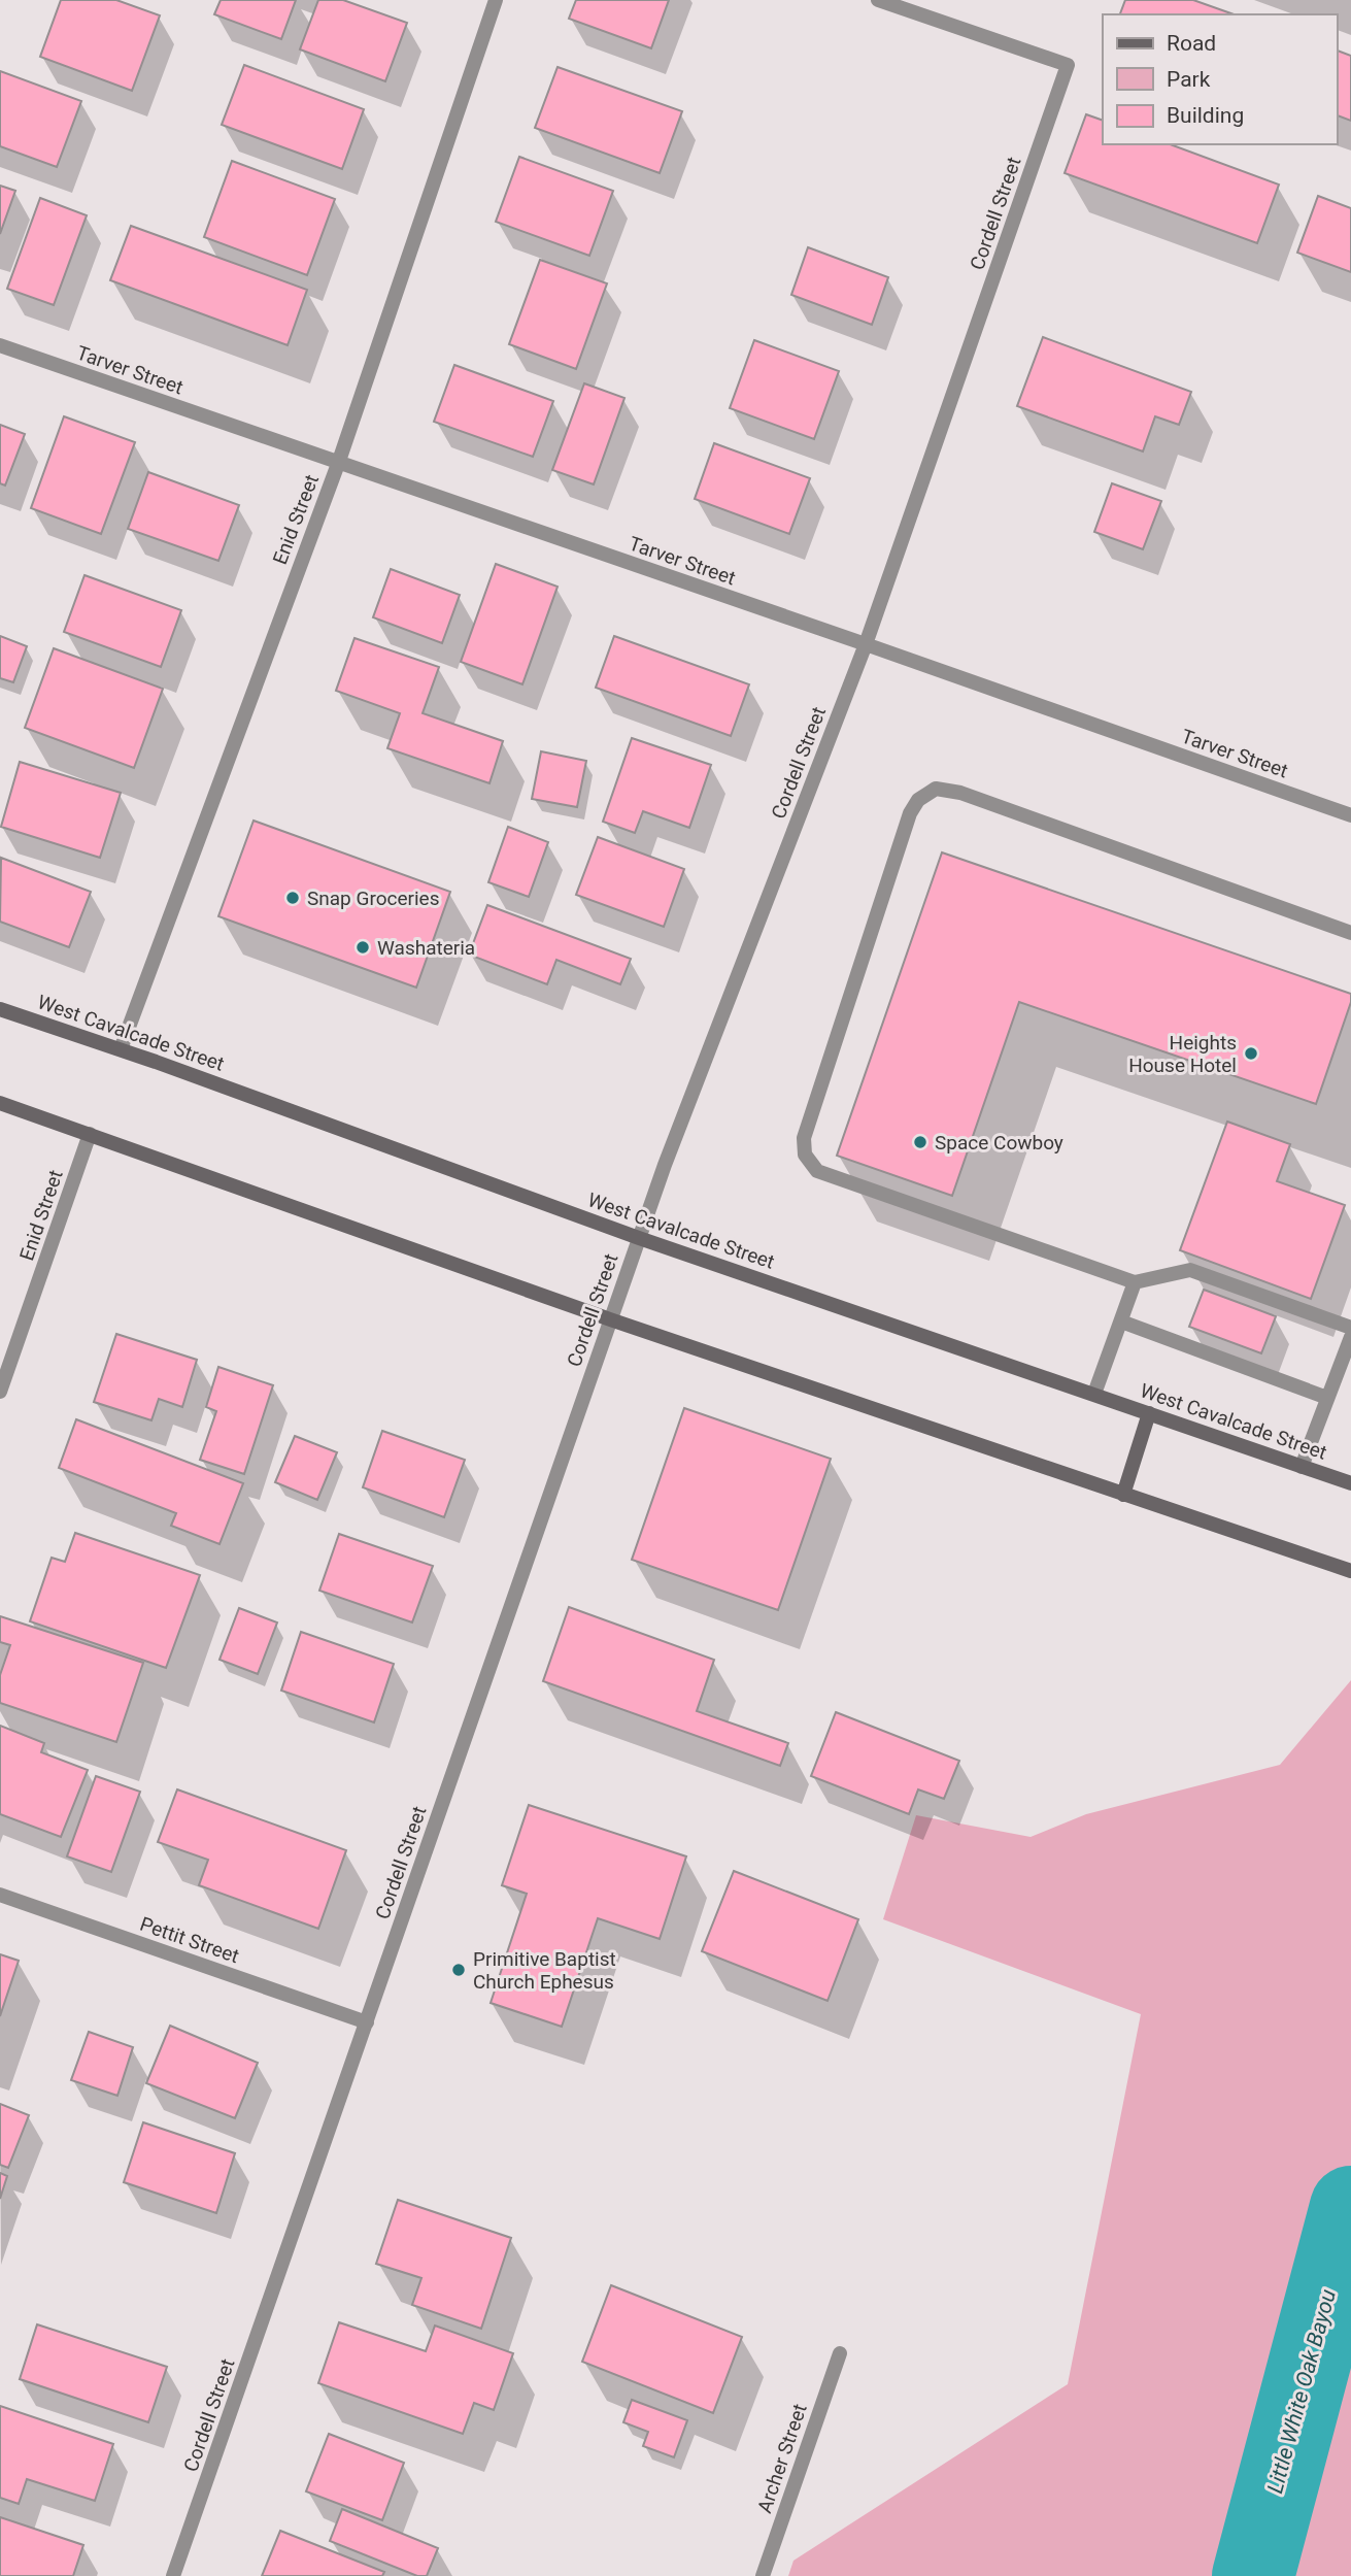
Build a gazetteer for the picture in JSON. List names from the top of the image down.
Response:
{
  "streets": {
    "main road": ["West Cavalcade Street"],
    "street": [
      "Cordell Street",
      "Tarver Street",
      "Enid Street",
      "Pettit Street",
      "Archer Street"
    ]
  },
  "crossings": [
    ["Cordell Street", "Tarver Street"],
    ["Cordell Street", "West Cavalcade Street"],
    ["Cordell Street", "Pettit Street"],
    ["Tarver Street", "Enid Street"],
    ["Enid Street", "West Cavalcade Street"]
  ],
  "water": ["Little White Oak Bayou"],
  "places": [
    "Snap Groceries",
    "Washateria",
    "Heights House Hotel",
    "Space Cowboy",
    "Primitive Baptist Church Ephesus"
  ],
  "legend": ["Road", "Park", "Building"]
}
